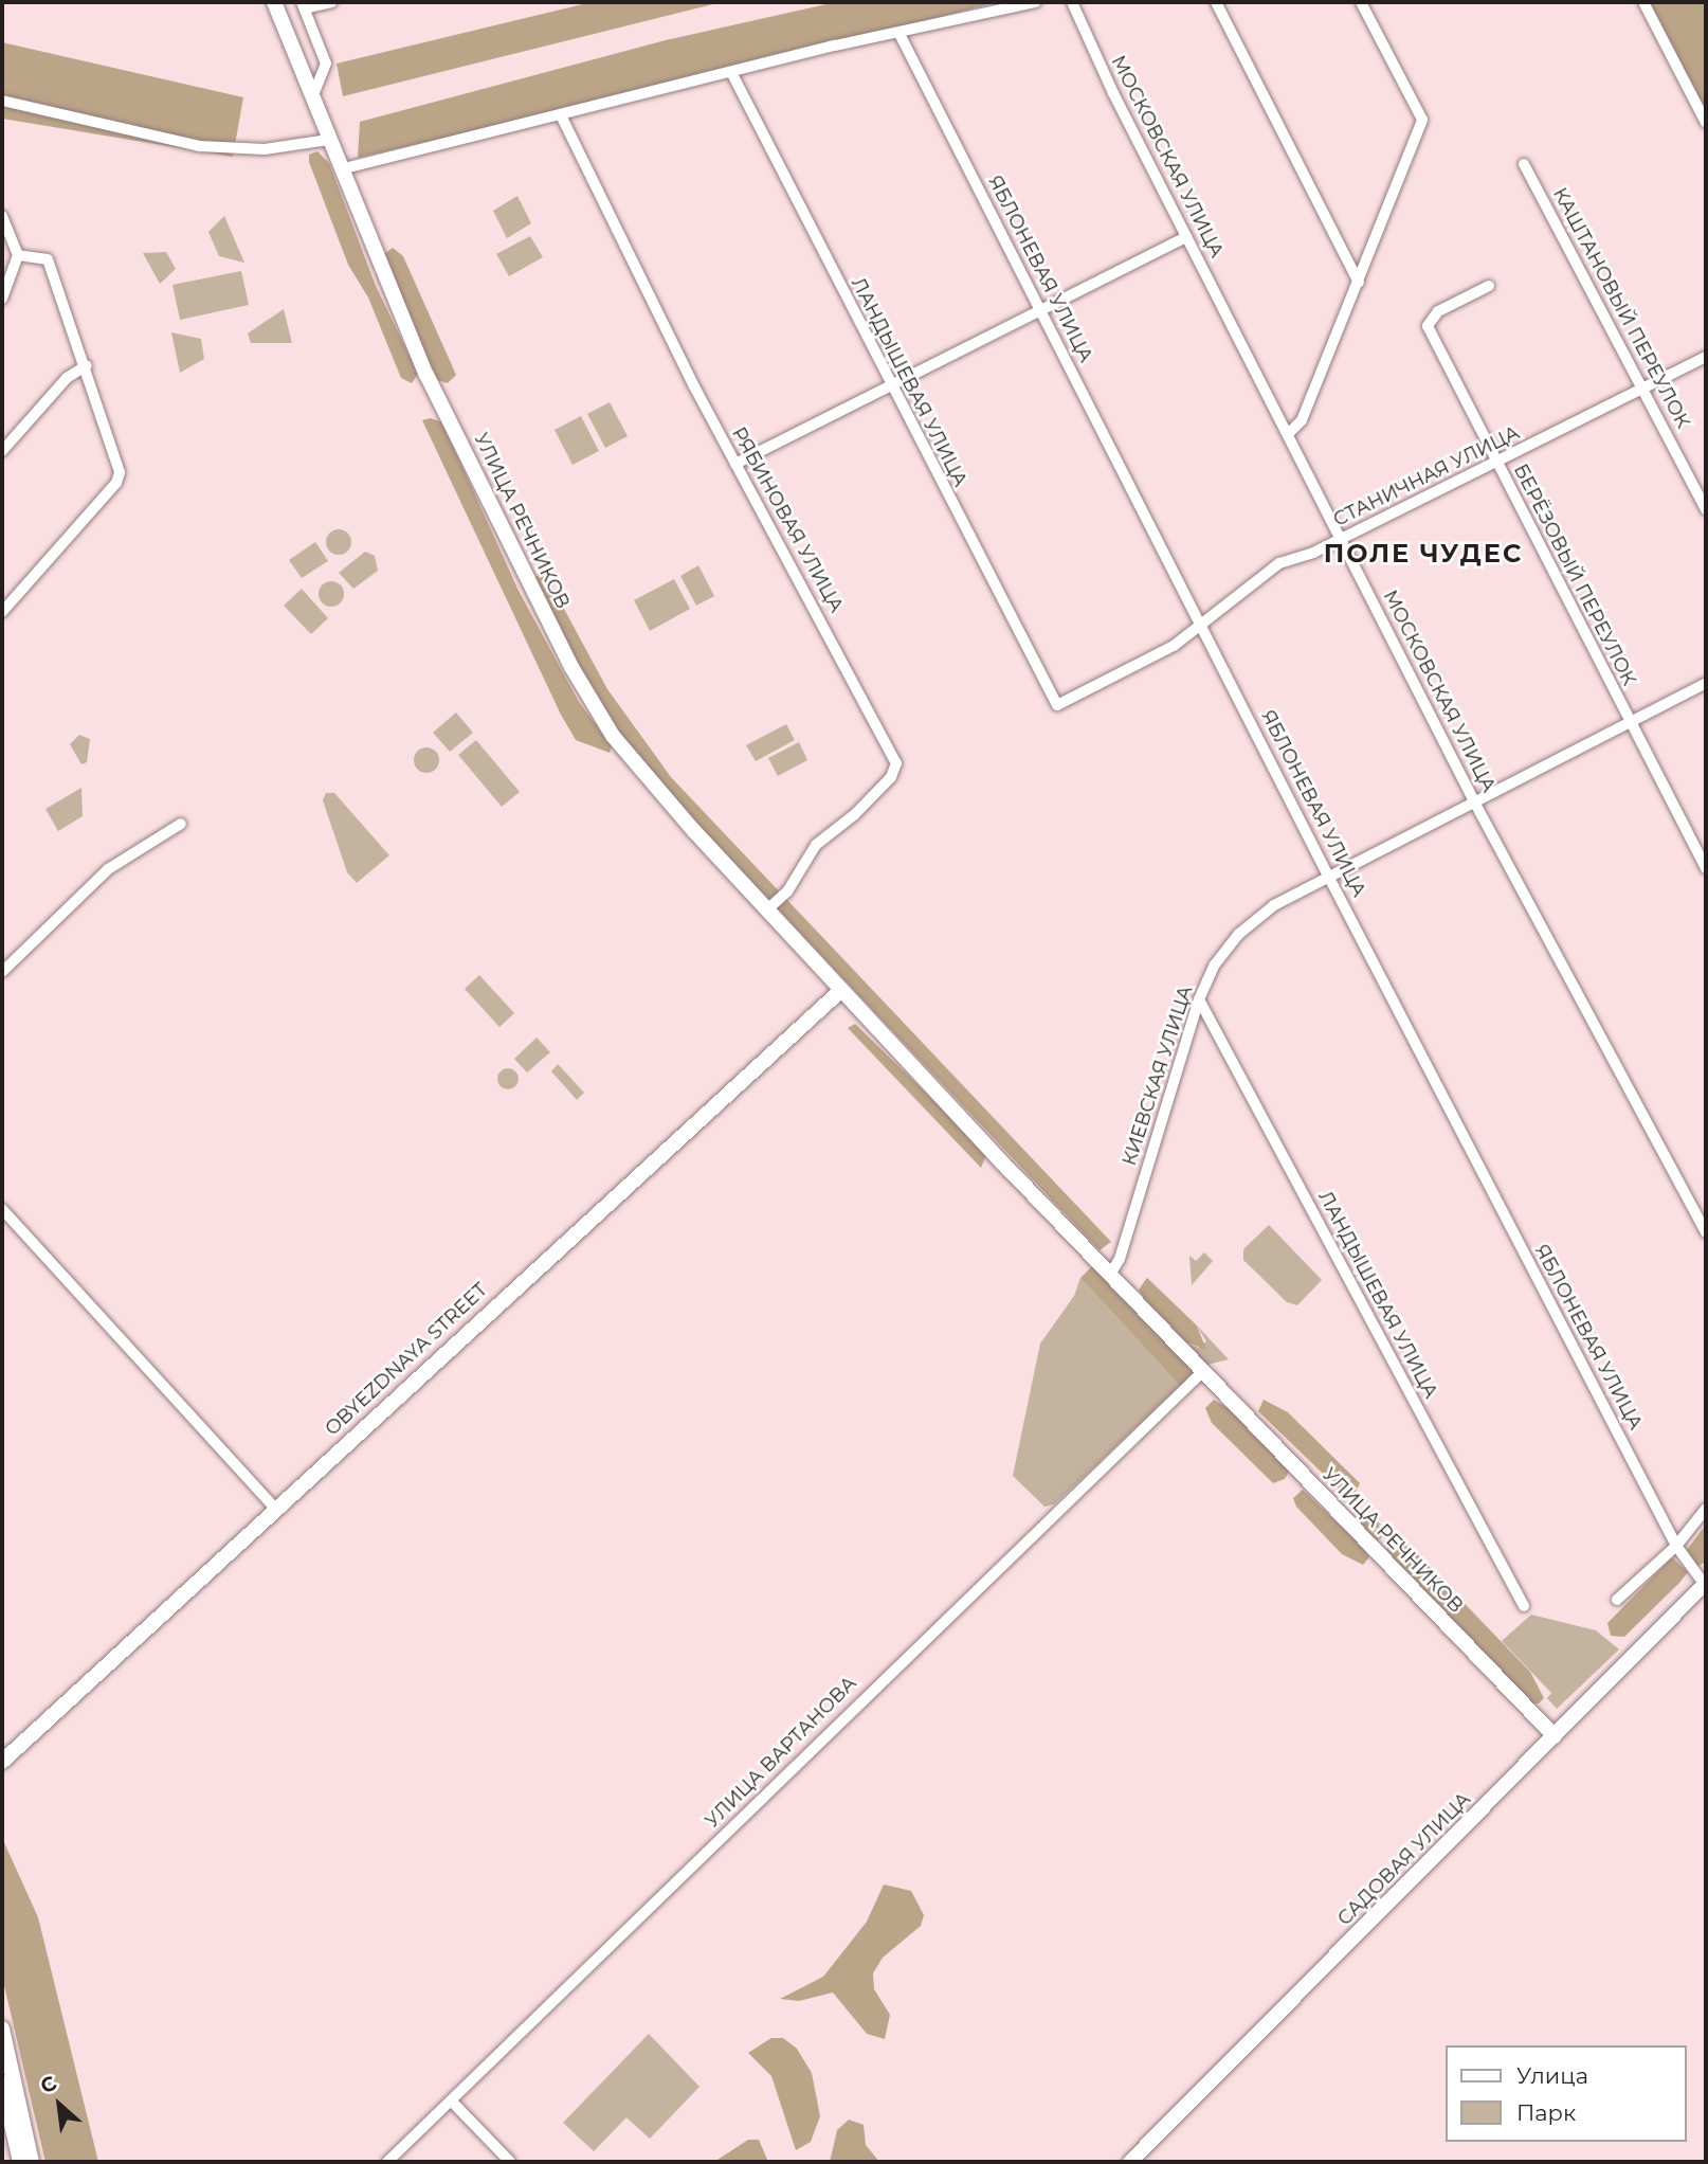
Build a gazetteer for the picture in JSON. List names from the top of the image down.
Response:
{
  "streets": {
    "main road": ["УЛИЦА РЕЧНИКОВ", "OBYEZDNAYA STREET", "САДОВАЯ УЛИЦА"],
    "street": [
      "МОСКОВСКАЯ УЛИЦА",
      "ЯБЛОНЕВАЯ УЛИЦА",
      "КАШТАНОВЫЙ ПЕРЕУЛОК",
      "ЛАНДЫШЕВАЯ УЛИЦА",
      "СТАНИЧНАЯ УЛИЦА",
      "РЯБИНОВАЯ УЛИЦА",
      "БЕРЁЗОВЫЙ ПЕРЕУЛОК",
      "КИЕВСКАЯ УЛИЦА",
      "УЛИЦА ВАРТАНОВА"
    ]
  },
  "crossings": [
    ["МОСКОВСКАЯ УЛИЦА", "СТАНИЧНАЯ УЛИЦА"],
    ["МОСКОВСКАЯ УЛИЦА", "КИЕВСКАЯ УЛИЦА"],
    ["ЯБЛОНЕВАЯ УЛИЦА", "СТАНИЧНАЯ УЛИЦА"],
    ["ЯБЛОНЕВАЯ УЛИЦА", "КИЕВСКАЯ УЛИЦА"],
    ["ЯБЛОНЕВАЯ УЛИЦА", "САДОВАЯ УЛИЦА"],
    ["КАШТАНОВЫЙ ПЕРЕУЛОК", "СТАНИЧНАЯ УЛИЦА"],
    ["ЛАНДЫШЕВАЯ УЛИЦА", "СТАНИЧНАЯ УЛИЦА"],
    ["ЛАНДЫШЕВАЯ УЛИЦА", "КИЕВСКАЯ УЛИЦА"],
    ["СТАНИЧНАЯ УЛИЦА", "БЕРЁЗОВЫЙ ПЕРЕУЛОК"],
    ["РЯБИНОВАЯ УЛИЦА", "УЛИЦА РЕЧНИКОВ"],
    ["УЛИЦА РЕЧНИКОВ", "КИЕВСКАЯ УЛИЦА"],
    ["УЛИЦА РЕЧНИКОВ", "OBYEZDNAYA STREET"],
    ["УЛИЦА РЕЧНИКОВ", "УЛИЦА ВАРТАНОВА"],
    ["УЛИЦА РЕЧНИКОВ", "САДОВАЯ УЛИЦА"],
    ["БЕРЁЗОВЫЙ ПЕРЕУЛОК", "КИЕВСКАЯ УЛИЦА"]
  ],
  "districts": ["ПОЛЕ ЧУДЕС"],
  "legend": ["Улица", "Парк"],
  "north": "top left"
}
